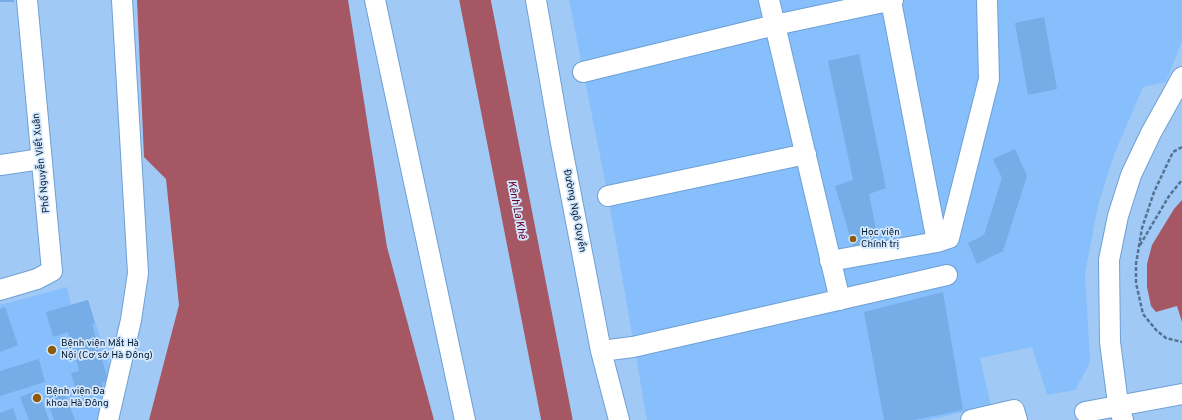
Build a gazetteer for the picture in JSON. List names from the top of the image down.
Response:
{
  "streets": {
    "street": ["Phố Nguyễn Viết Xuân", "Đường Ngô Quyền"]
  },
  "water": ["Kênh La Khê"],
  "places": ["Học viện Chính trị", "Bệnh viện Mắt Hà Nội (Cơ sở Hà Đông)", "Bệnh viện Đa khoa Hà Đông"]
}
